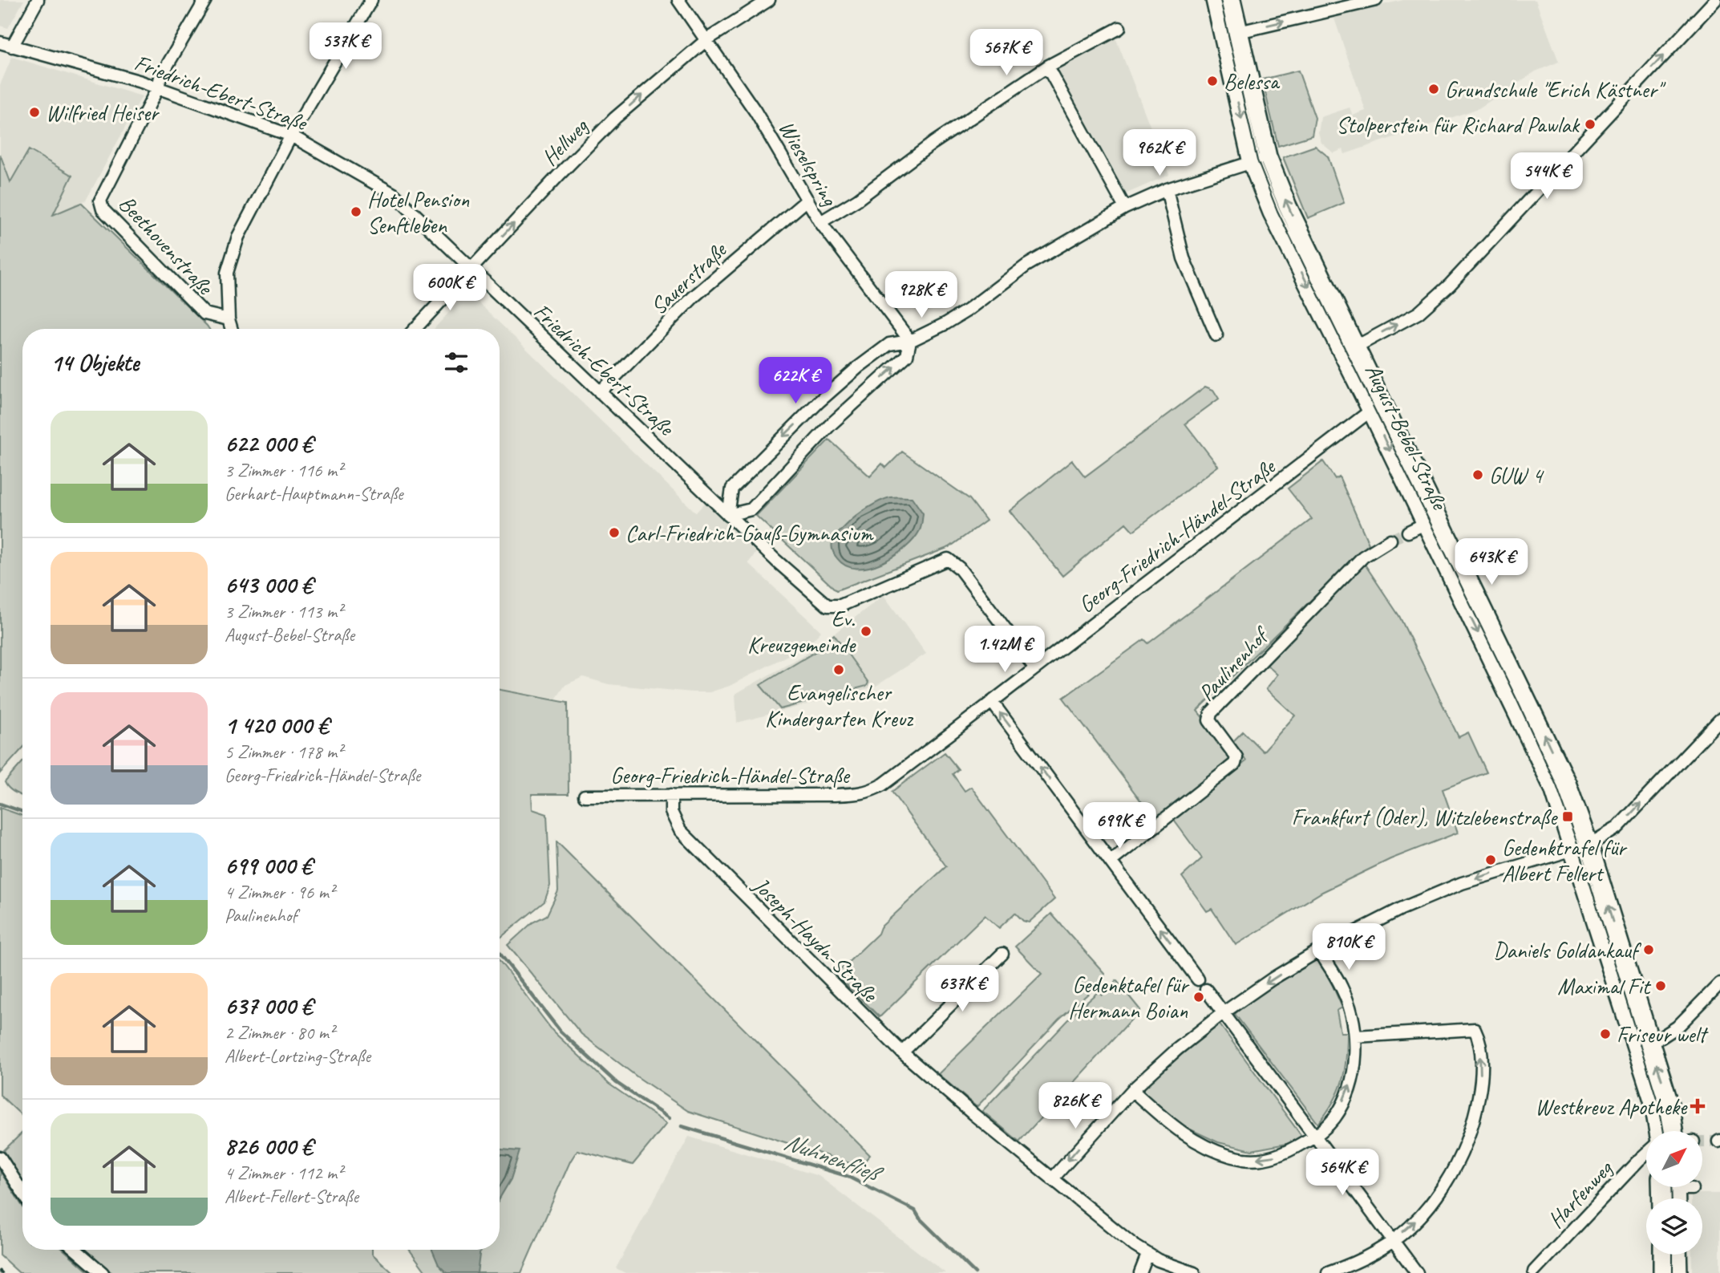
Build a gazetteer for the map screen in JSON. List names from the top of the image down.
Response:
{
  "streets": {
    "street": [
      "Friedrich-Ebert-Straße",
      "Hellweg",
      "Wieselspring",
      "Beethovenstraße",
      "Sauerstraße",
      "August-Bebel-Straße",
      "Georg-Friedrich-Händel-Straße",
      "Paulinenhof",
      "Joseph-Haydn-Straße",
      "Harfenweg"
    ]
  },
  "crossings": [
    ["Friedrich-Ebert-Straße", "Hellweg"],
    ["Friedrich-Ebert-Straße", "Beethovenstraße"],
    ["Friedrich-Ebert-Straße", "Sauerstraße"],
    ["Friedrich-Ebert-Straße", "Georg-Friedrich-Händel-Straße"],
    ["Hellweg", "Wieselspring"],
    ["Wieselspring", "Sauerstraße"],
    ["August-Bebel-Straße", "Georg-Friedrich-Händel-Straße"],
    ["Georg-Friedrich-Händel-Straße", "Joseph-Haydn-Straße"]
  ],
  "one_way": ["Hellweg"],
  "water": ["Nuhnenfließ"],
  "places": {
    "other": [
      "Belessa",
      "Grundschule \"Erich Kästner\"",
      "Wilfried Heiser",
      "Stolperstein für Richard Pawlak",
      "Hotel Pension Senftleben",
      "GUW 4",
      "Carl-Friedrich-Gauß-Gymnasium",
      "Ev. Kreuzgemeinde",
      "Evangelischer Kindergarten Kreuz",
      "Gedenktrafel für Albert Fellert",
      "Daniels Goldankauf",
      "Maximal Fit",
      "Gedenktafel für Hermann Boian",
      "Friseur welt"
    ],
    "transit": ["Frankfurt (Oder), Witzlebenstraße"],
    "health": ["Westkreuz Apotheke"]
  },
  "north": "top right",
  "page": {
    "price": [
      "537K €",
      "567K €",
      "962K €",
      "544K €",
      "600K €",
      "928K €",
      "622K €",
      "643K €",
      "1.42M €",
      "699K €",
      "810K €",
      "637K €",
      "826K €",
      "564K €"
    ],
    "heading": "14 Objekte",
    "list": [
      {
        "name": "622 000 €",
        "note": "3 Zimmer · 116 m² · Gerhart-Hauptmann-Straße"
      },
      {
        "name": "643 000 €",
        "note": "3 Zimmer · 113 m² · August-Bebel-Straße"
      },
      {
        "name": "1 420 000 €",
        "note": "5 Zimmer · 178 m² · Georg-Friedrich-Händel-Straße"
      },
      {
        "name": "699 000 €",
        "note": "4 Zimmer · 96 m² · Paulinenhof"
      },
      {
        "name": "637 000 €",
        "note": "2 Zimmer · 80 m² · Albert-Lortzing-Straße"
      },
      {
        "name": "826 000 €",
        "note": "4 Zimmer · 112 m² · Albert-Fellert-Straße"
      }
    ]
  }
}
